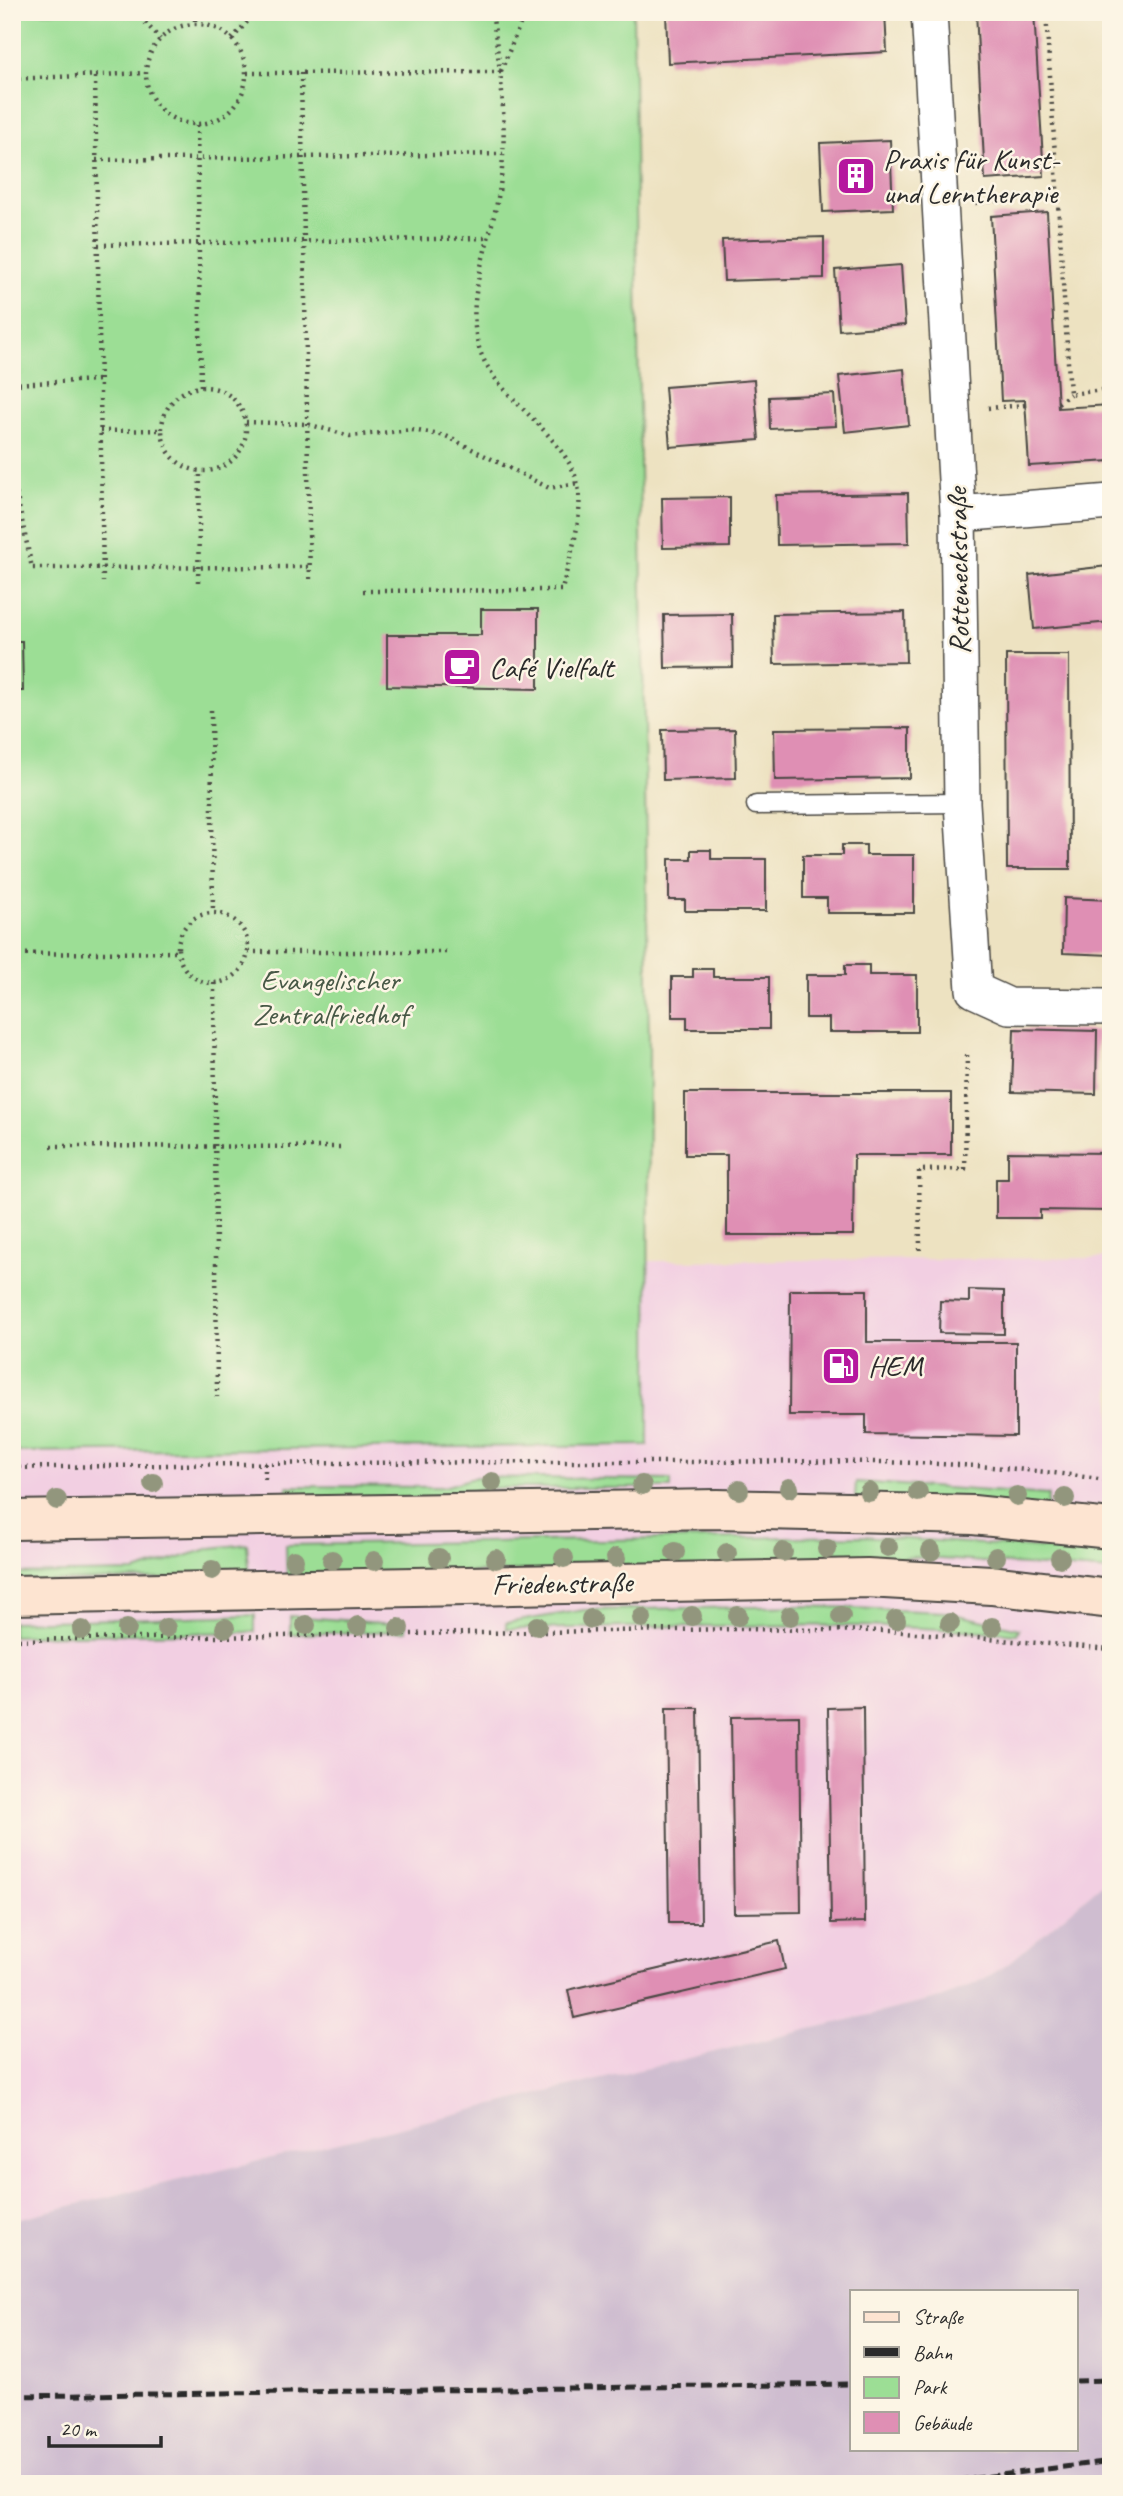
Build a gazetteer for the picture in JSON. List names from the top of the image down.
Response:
{
  "streets": {
    "main road": ["Friedenstraße"],
    "street": ["Rotteneckstraße"]
  },
  "parks": ["Evangelischer Zentralfriedhof"],
  "places": {
    "building": ["Praxis für Kunst- und Lerntherapie"],
    "cafe": ["Café Vielfalt"],
    "fuel station": ["HEM"]
  },
  "legend": [
    "Straße",
    "Bahn",
    "Park",
    "Gebäude"
  ],
  "scale_bar": "20 m"
}
